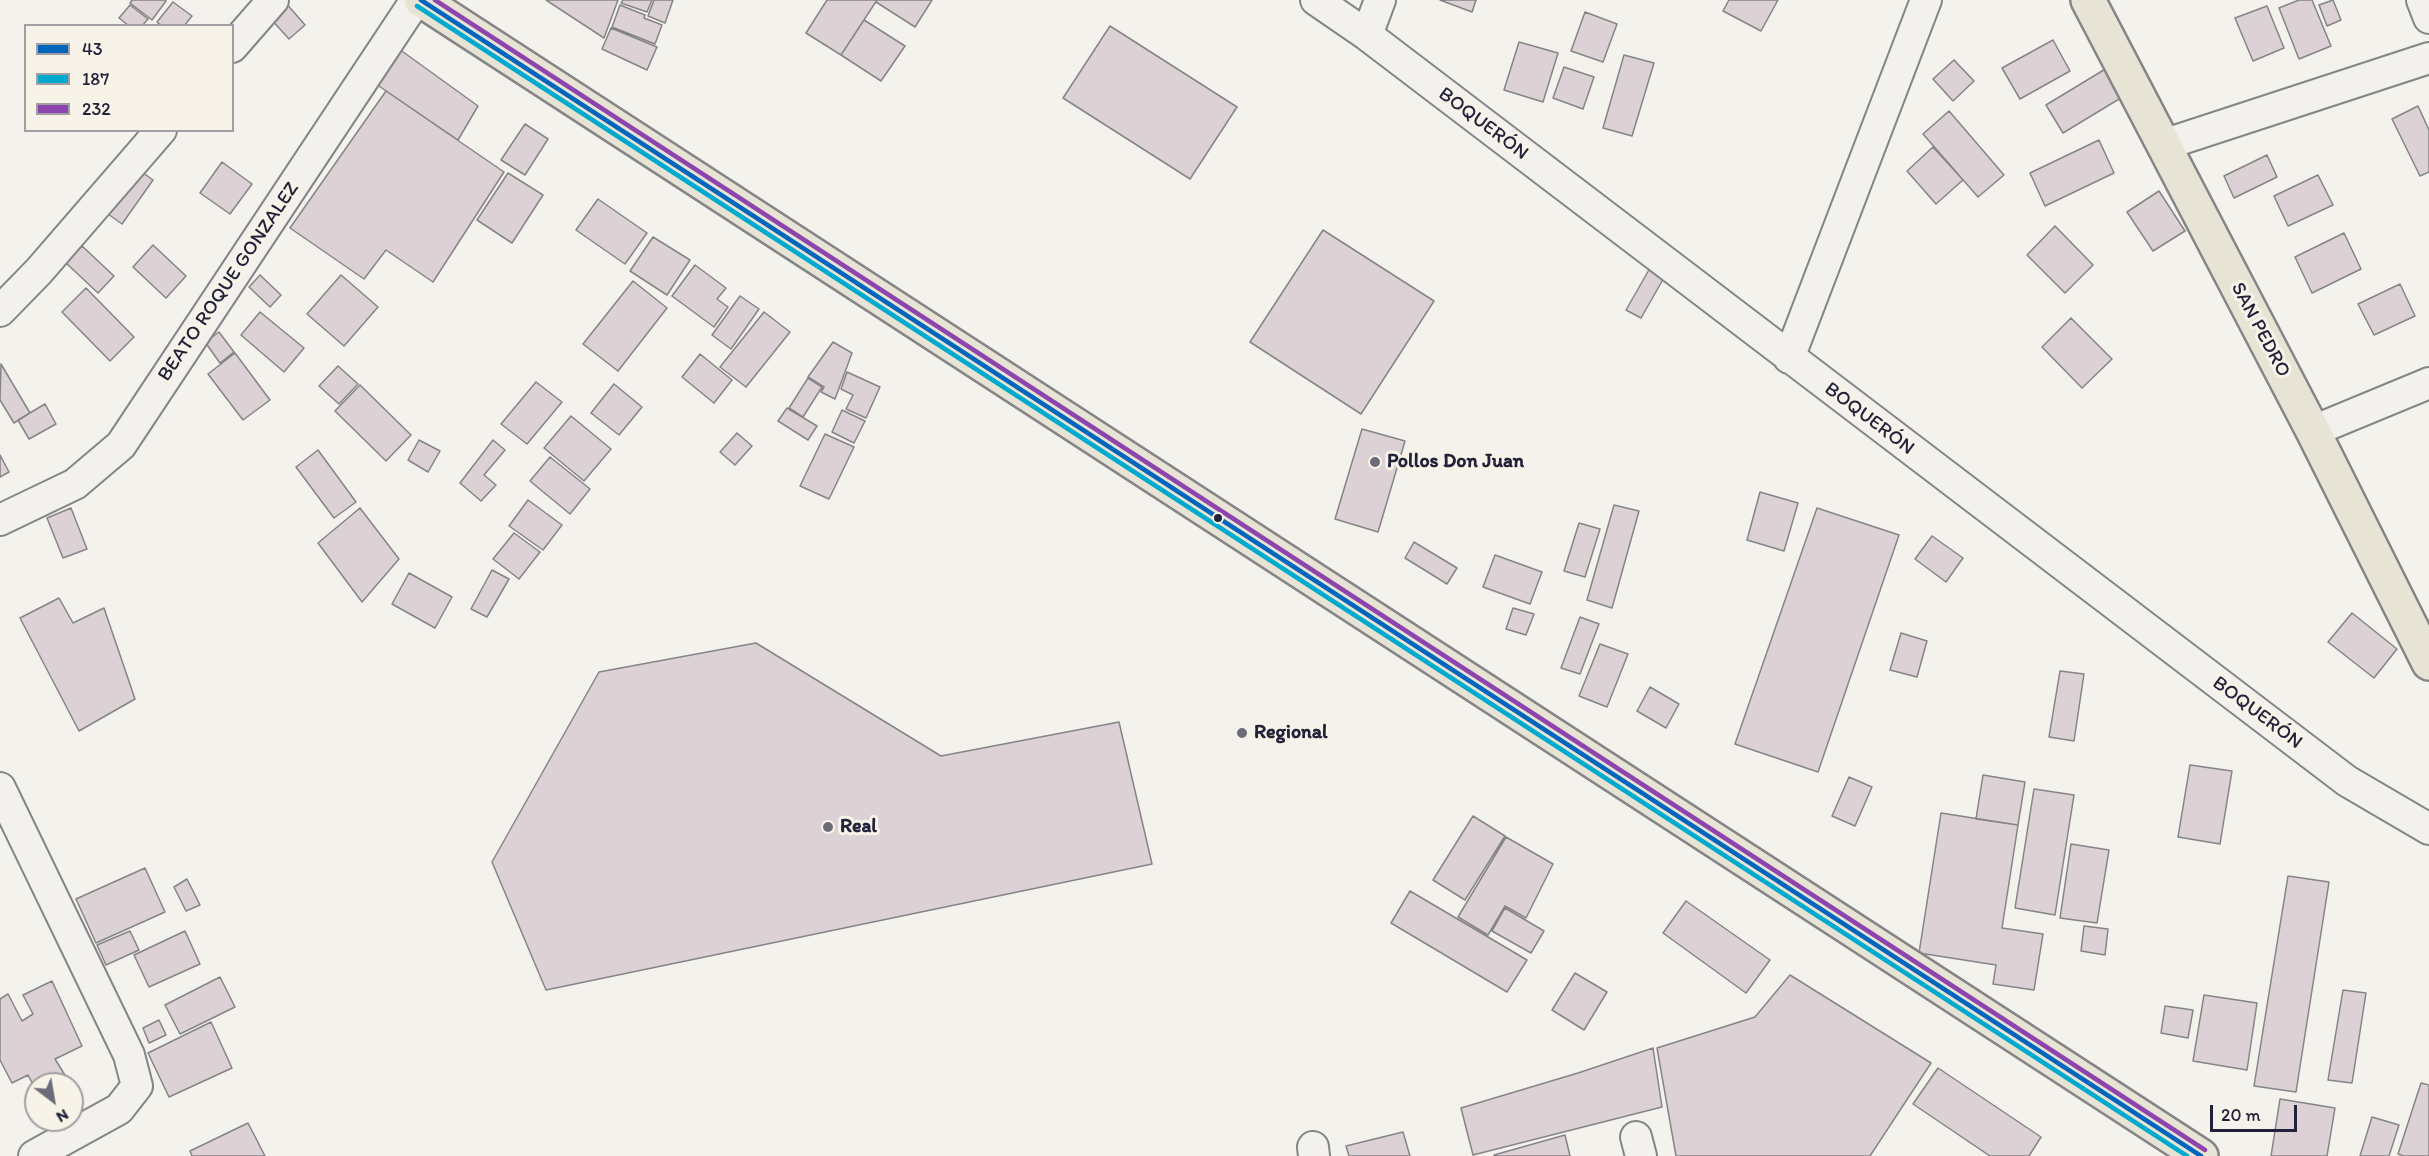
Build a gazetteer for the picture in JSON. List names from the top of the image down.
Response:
{
  "streets": {
    "main road": ["SAN PEDRO"],
    "street": ["BOQUERÓN", "BEATO ROQUE GONZALEZ"]
  },
  "places": ["Pollos Don Juan", "Regional", "Real"],
  "lines": ["transit line 43", "transit line 232", "transit line 187"],
  "legend": ["43", "187", "232"],
  "scale_bar": "20 m",
  "north": "bottom right"
}
